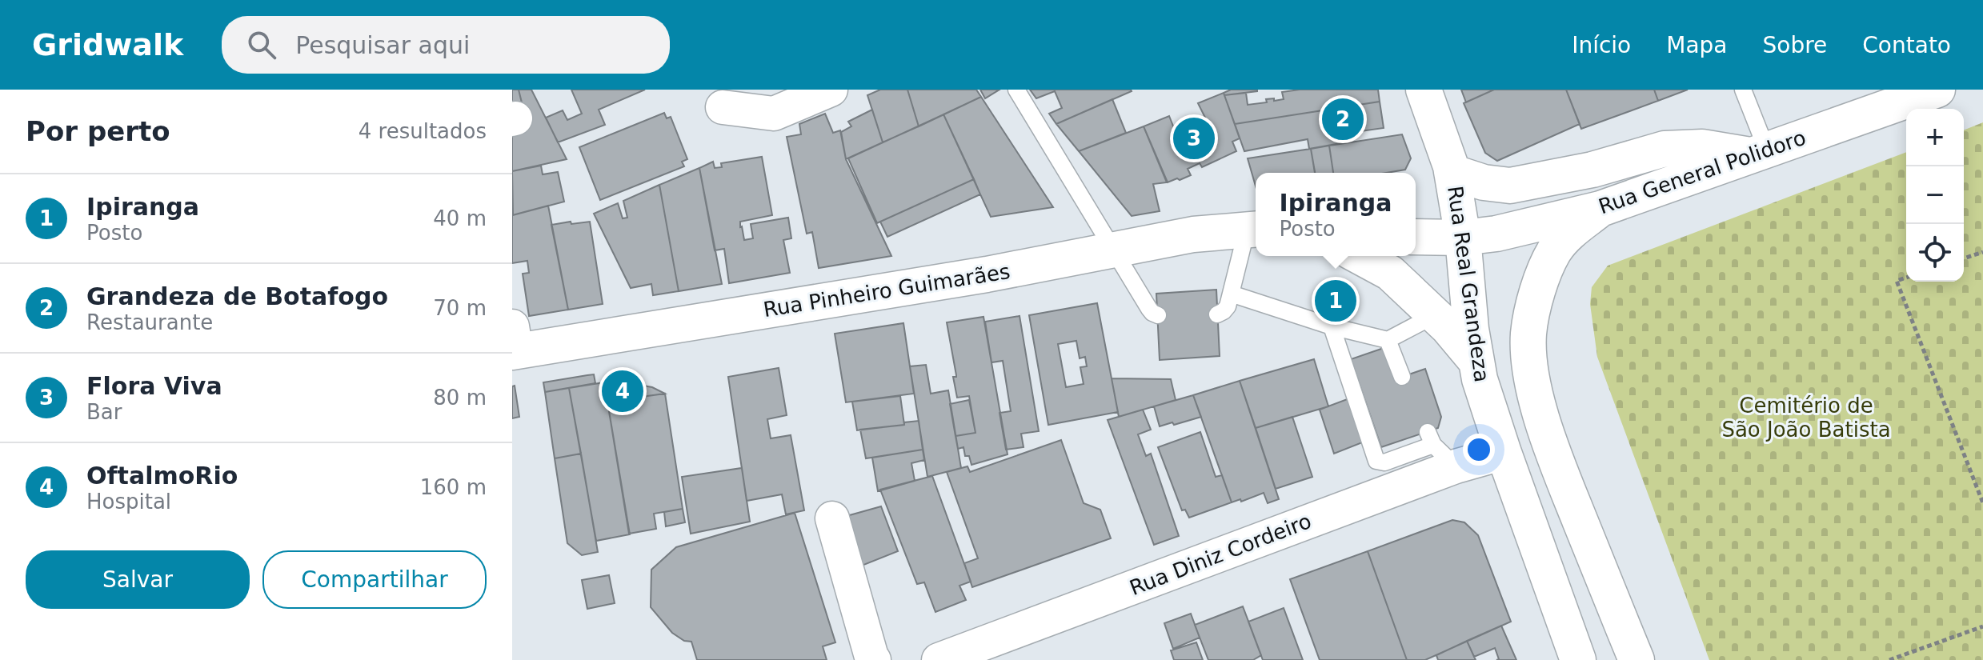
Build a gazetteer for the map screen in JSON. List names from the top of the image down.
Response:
{
  "streets": {
    "main road": ["Rua General Polidoro", "Rua Real Grandeza", "Rua Pinheiro Guimarães"],
    "street": ["Rua Diniz Cordeiro"]
  },
  "crossings": [
    ["Rua General Polidoro", "Rua Real Grandeza"],
    ["Rua Real Grandeza", "Rua Diniz Cordeiro"]
  ],
  "parks": ["Cemitério de São João Batista"],
  "page": {
    "header": "Gridwalk",
    "search": "Pesquisar aqui",
    "nav": [
      "Início",
      "Mapa",
      "Sobre",
      "Contato"
    ],
    "heading": ["Por perto", "4 resultados"],
    "pins": [
      "2",
      "3",
      "1",
      "4"
    ],
    "map_buttons": ["+", "−"],
    "list": [
      {
        "mark": "1",
        "name": "Ipiranga",
        "note": "Posto",
        "value": "40 m"
      },
      {
        "mark": "2",
        "name": "Grandeza de Botafogo",
        "note": "Restaurante",
        "value": "70 m"
      },
      {
        "mark": "3",
        "name": "Flora Viva",
        "note": "Bar",
        "value": "80 m"
      },
      {
        "mark": "4",
        "name": "OftalmoRio",
        "note": "Hospital",
        "value": "160 m"
      }
    ],
    "popup": ["Ipiranga", "Posto"],
    "buttons": ["Salvar", "Compartilhar"]
  }
}
